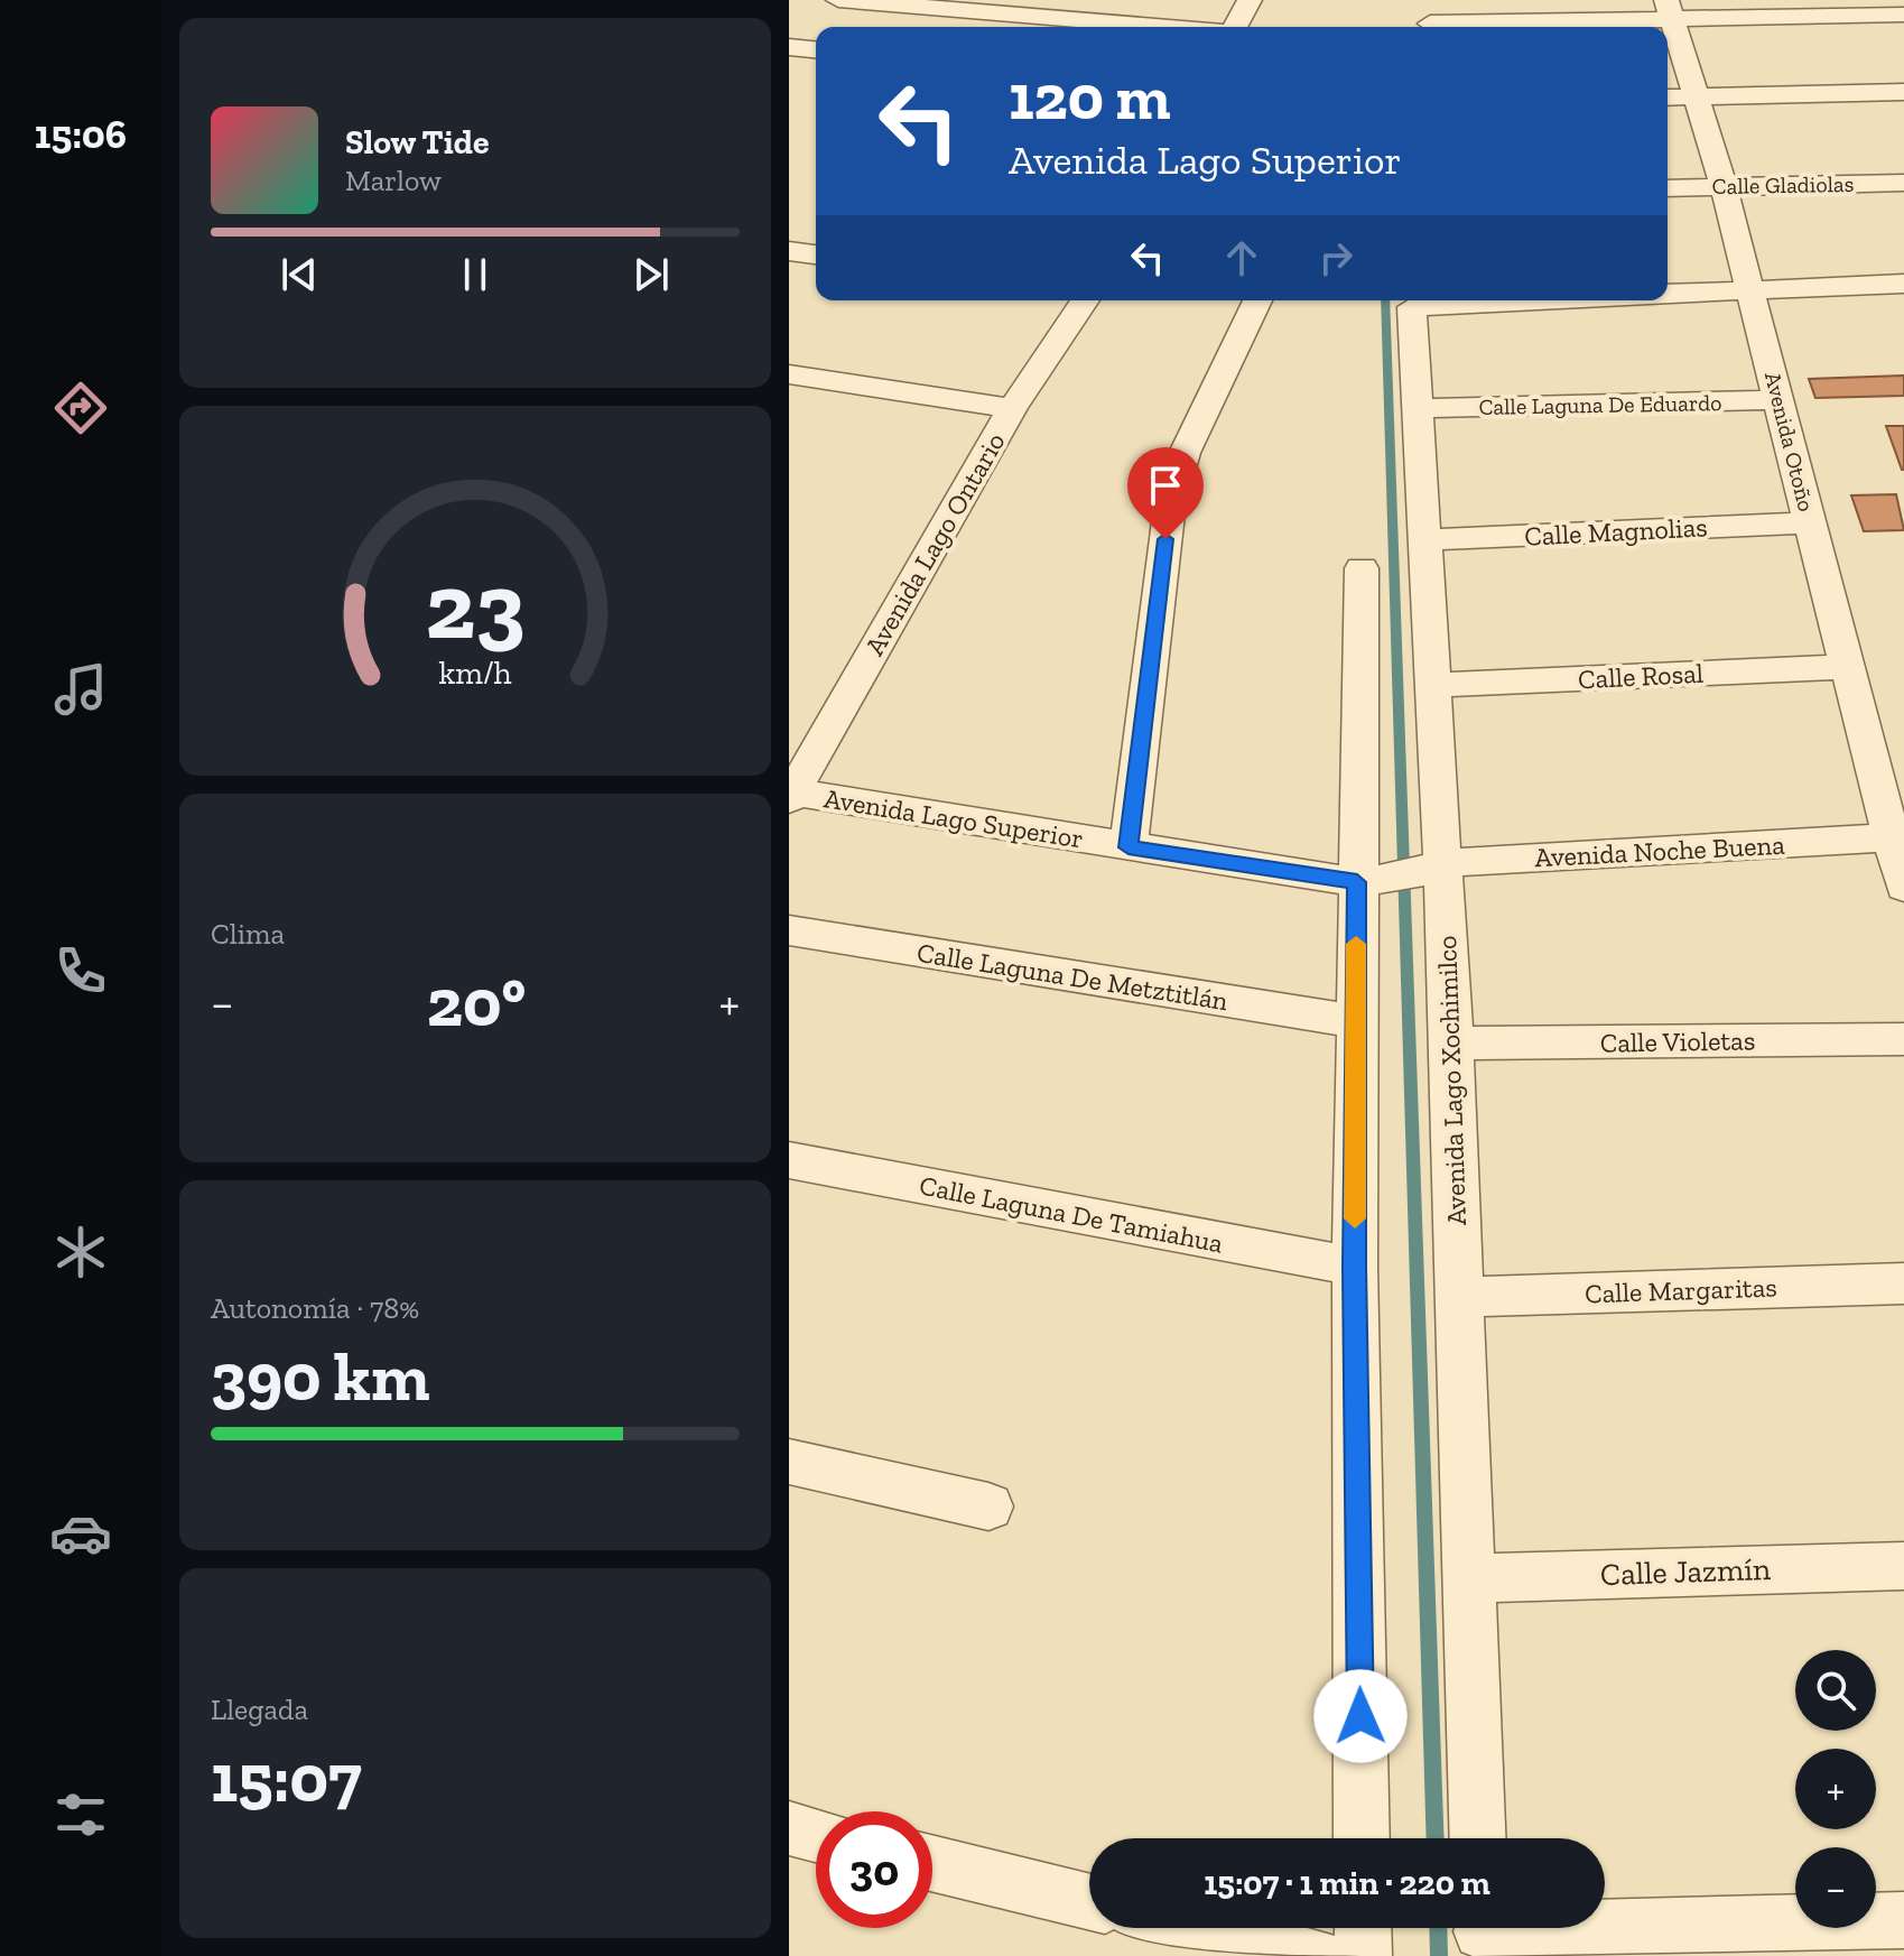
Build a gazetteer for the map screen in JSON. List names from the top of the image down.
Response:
{
  "streets": {
    "street": [
      "Calle Gladiolas",
      "Calle Laguna De Eduardo",
      "Avenida Otoño",
      "Calle Magnolias",
      "Avenida Lago Ontario",
      "Calle Rosal",
      "Avenida Lago Superior",
      "Avenida Noche Buena",
      "Calle Laguna De Metztitlán",
      "Calle Violetas",
      "Avenida Lago Xochimilco",
      "Calle Laguna De Tamiahua",
      "Calle Margaritas",
      "Calle Jazmín"
    ]
  },
  "crossings": [
    ["Calle Gladiolas", "Avenida Otoño"],
    ["Calle Laguna De Eduardo", "Avenida Otoño"],
    ["Calle Laguna De Eduardo", "Avenida Lago Xochimilco"],
    ["Avenida Otoño", "Calle Magnolias"],
    ["Avenida Otoño", "Calle Rosal"],
    ["Avenida Otoño", "Avenida Noche Buena"],
    ["Calle Magnolias", "Avenida Lago Xochimilco"],
    ["Avenida Lago Ontario", "Avenida Lago Superior"],
    ["Calle Rosal", "Avenida Lago Xochimilco"],
    ["Avenida Lago Superior", "Avenida Noche Buena"],
    ["Avenida Lago Superior", "Avenida Lago Xochimilco"],
    ["Avenida Noche Buena", "Avenida Lago Xochimilco"],
    ["Calle Laguna De Metztitlán", "Avenida Lago Xochimilco"],
    ["Calle Violetas", "Avenida Lago Xochimilco"],
    ["Avenida Lago Xochimilco", "Calle Laguna De Tamiahua"],
    ["Avenida Lago Xochimilco", "Calle Margaritas"],
    ["Avenida Lago Xochimilco", "Calle Jazmín"]
  ],
  "page": {
    "tabs": "15:06",
    "turn": ["120 m", "Avenida Lago Superior"],
    "song": ["Slow Tide", "Marlow"],
    "tile": [
      "Clima",
      ["Autonomía · 78%", "390 km"],
      ["Llegada", "15:07"]
    ],
    "heat": ["−", "20°", "+"],
    "map_buttons": ["+", "−"],
    "limit": "30",
    "trip": "15:07 · 1 min · 220 m",
    "gauge": ["23", "km/h"]
  }
}
